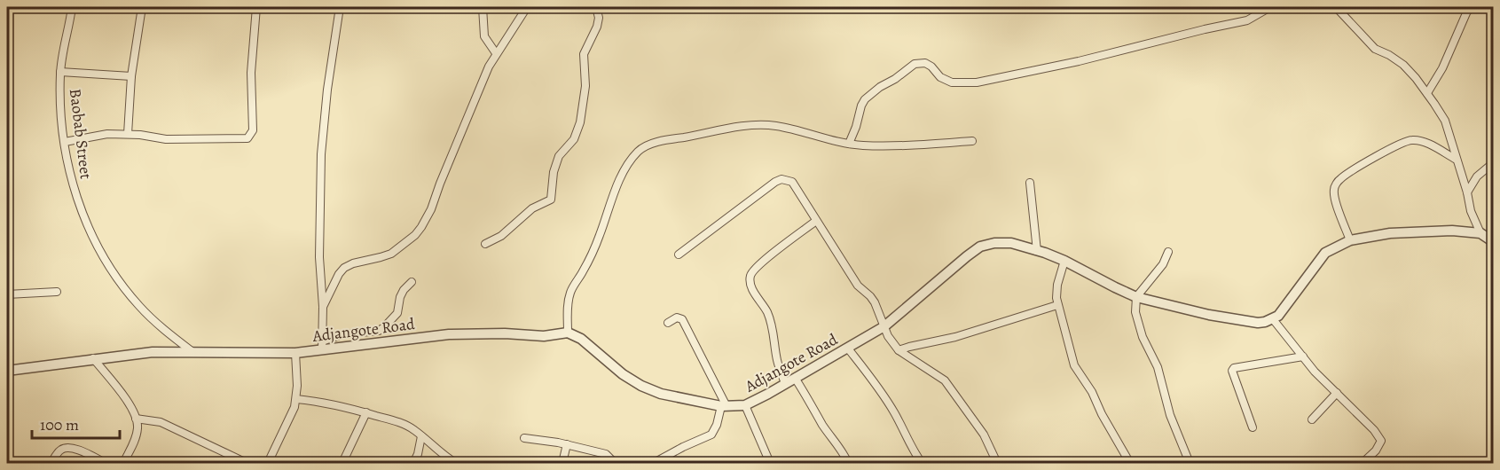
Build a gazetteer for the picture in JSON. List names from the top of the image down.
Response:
{
  "streets": {
    "street": ["Baobab Street", "Adjangote Road"]
  },
  "crossings": [
    ["Baobab Street", "Adjangote Road"]
  ],
  "scale_bar": "100 m"
}
